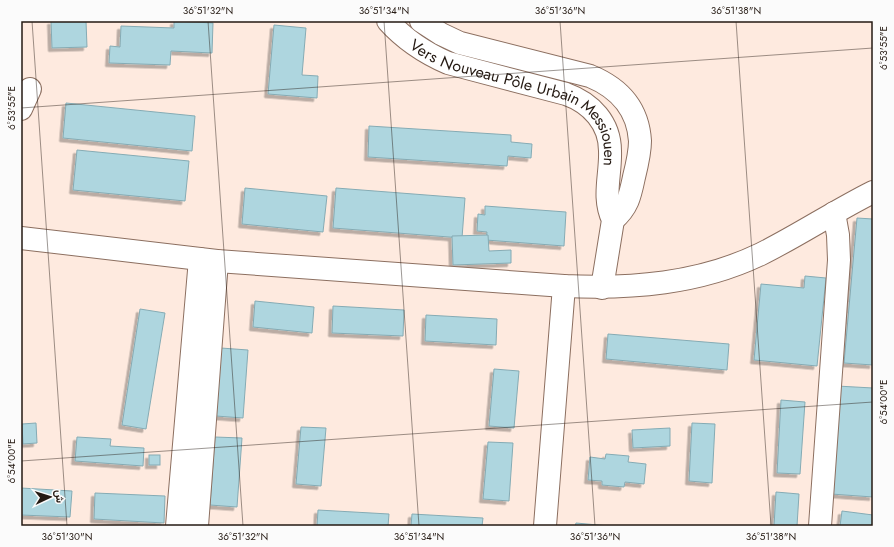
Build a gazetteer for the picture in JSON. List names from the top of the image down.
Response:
{
  "streets": {
    "street": ["Vers Nouveau Pôle Urbain Messiouen"]
  },
  "north": "right",
  "coordinates": [
    "36°51'32\"N",
    "36°51'34\"N",
    "36°51'36\"N",
    "36°51'38\"N",
    "6°53'55\"E",
    "6°54'00\"E",
    "36°51'30\"N"
  ]
}
